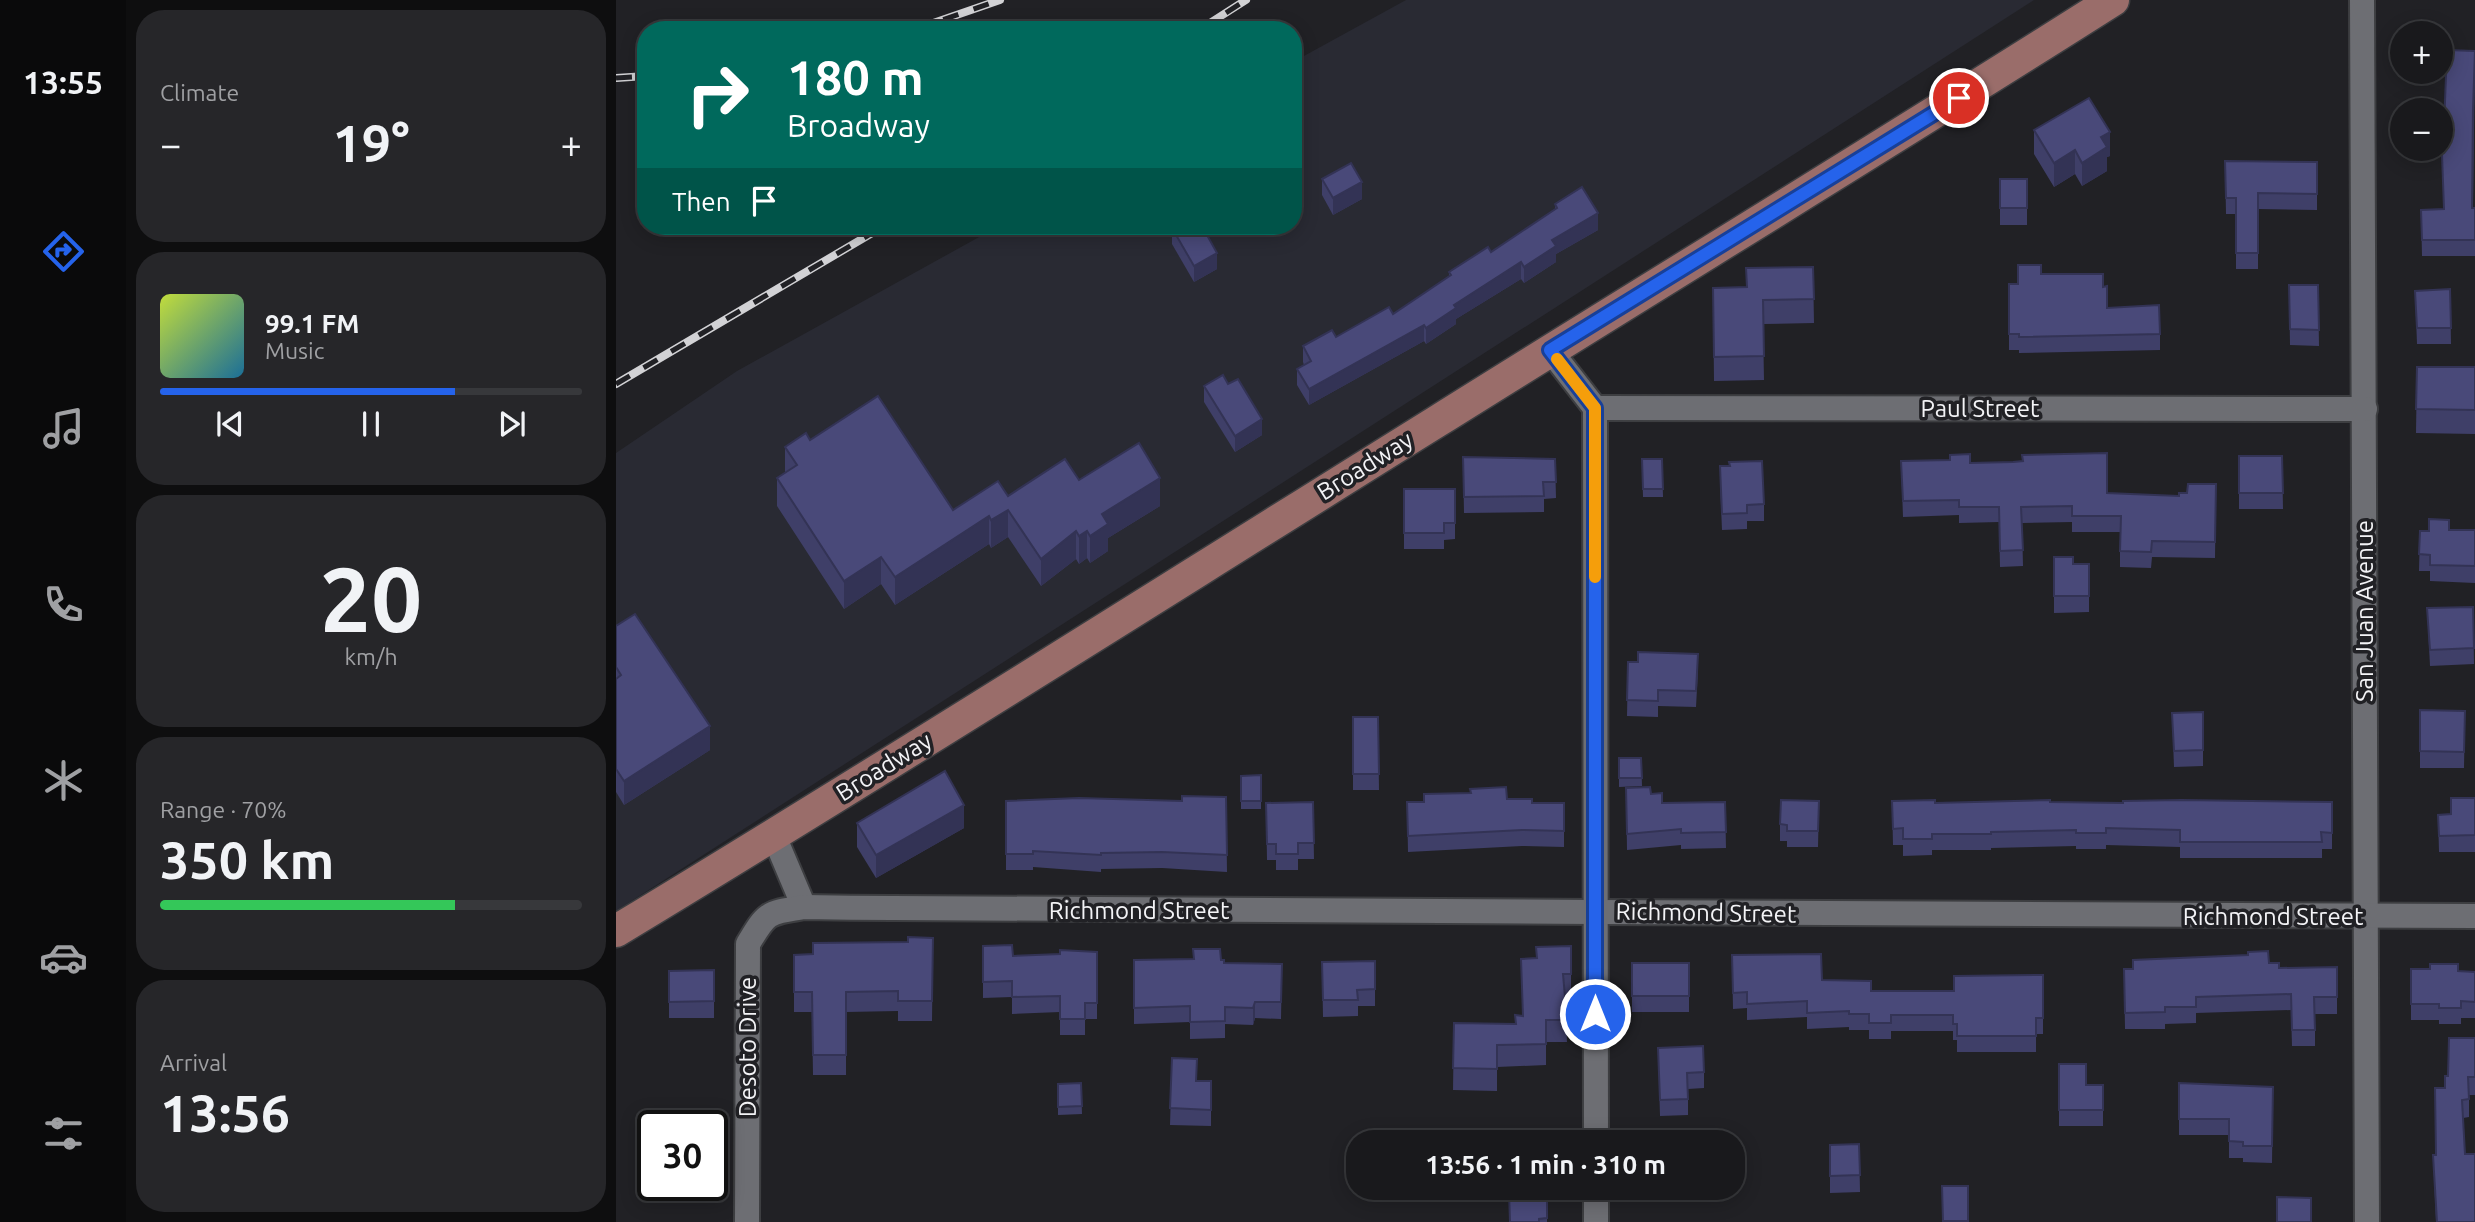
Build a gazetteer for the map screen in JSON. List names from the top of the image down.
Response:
{
  "streets": {
    "main road": ["Broadway"],
    "street": [
      "Paul Street",
      "San Juan Avenue",
      "Richmond Street",
      "Desoto Drive"
    ]
  },
  "crossings": [
    ["Paul Street", "San Juan Avenue"],
    ["San Juan Avenue", "Richmond Street"],
    ["Richmond Street", "Desoto Drive"]
  ],
  "page": {
    "tabs": "13:55",
    "tile": [
      "Climate",
      ["20", "km/h"],
      ["Range · 70%", "350 km"],
      ["Arrival", "13:56"]
    ],
    "map_buttons": ["+", "−"],
    "turn": ["180 m", "Broadway"],
    "heat": ["−", "19°", "+"],
    "then": "Then",
    "song": ["99.1 FM", "Music"],
    "limit": "30",
    "trip": "13:56 · 1 min · 310 m"
  }
}
